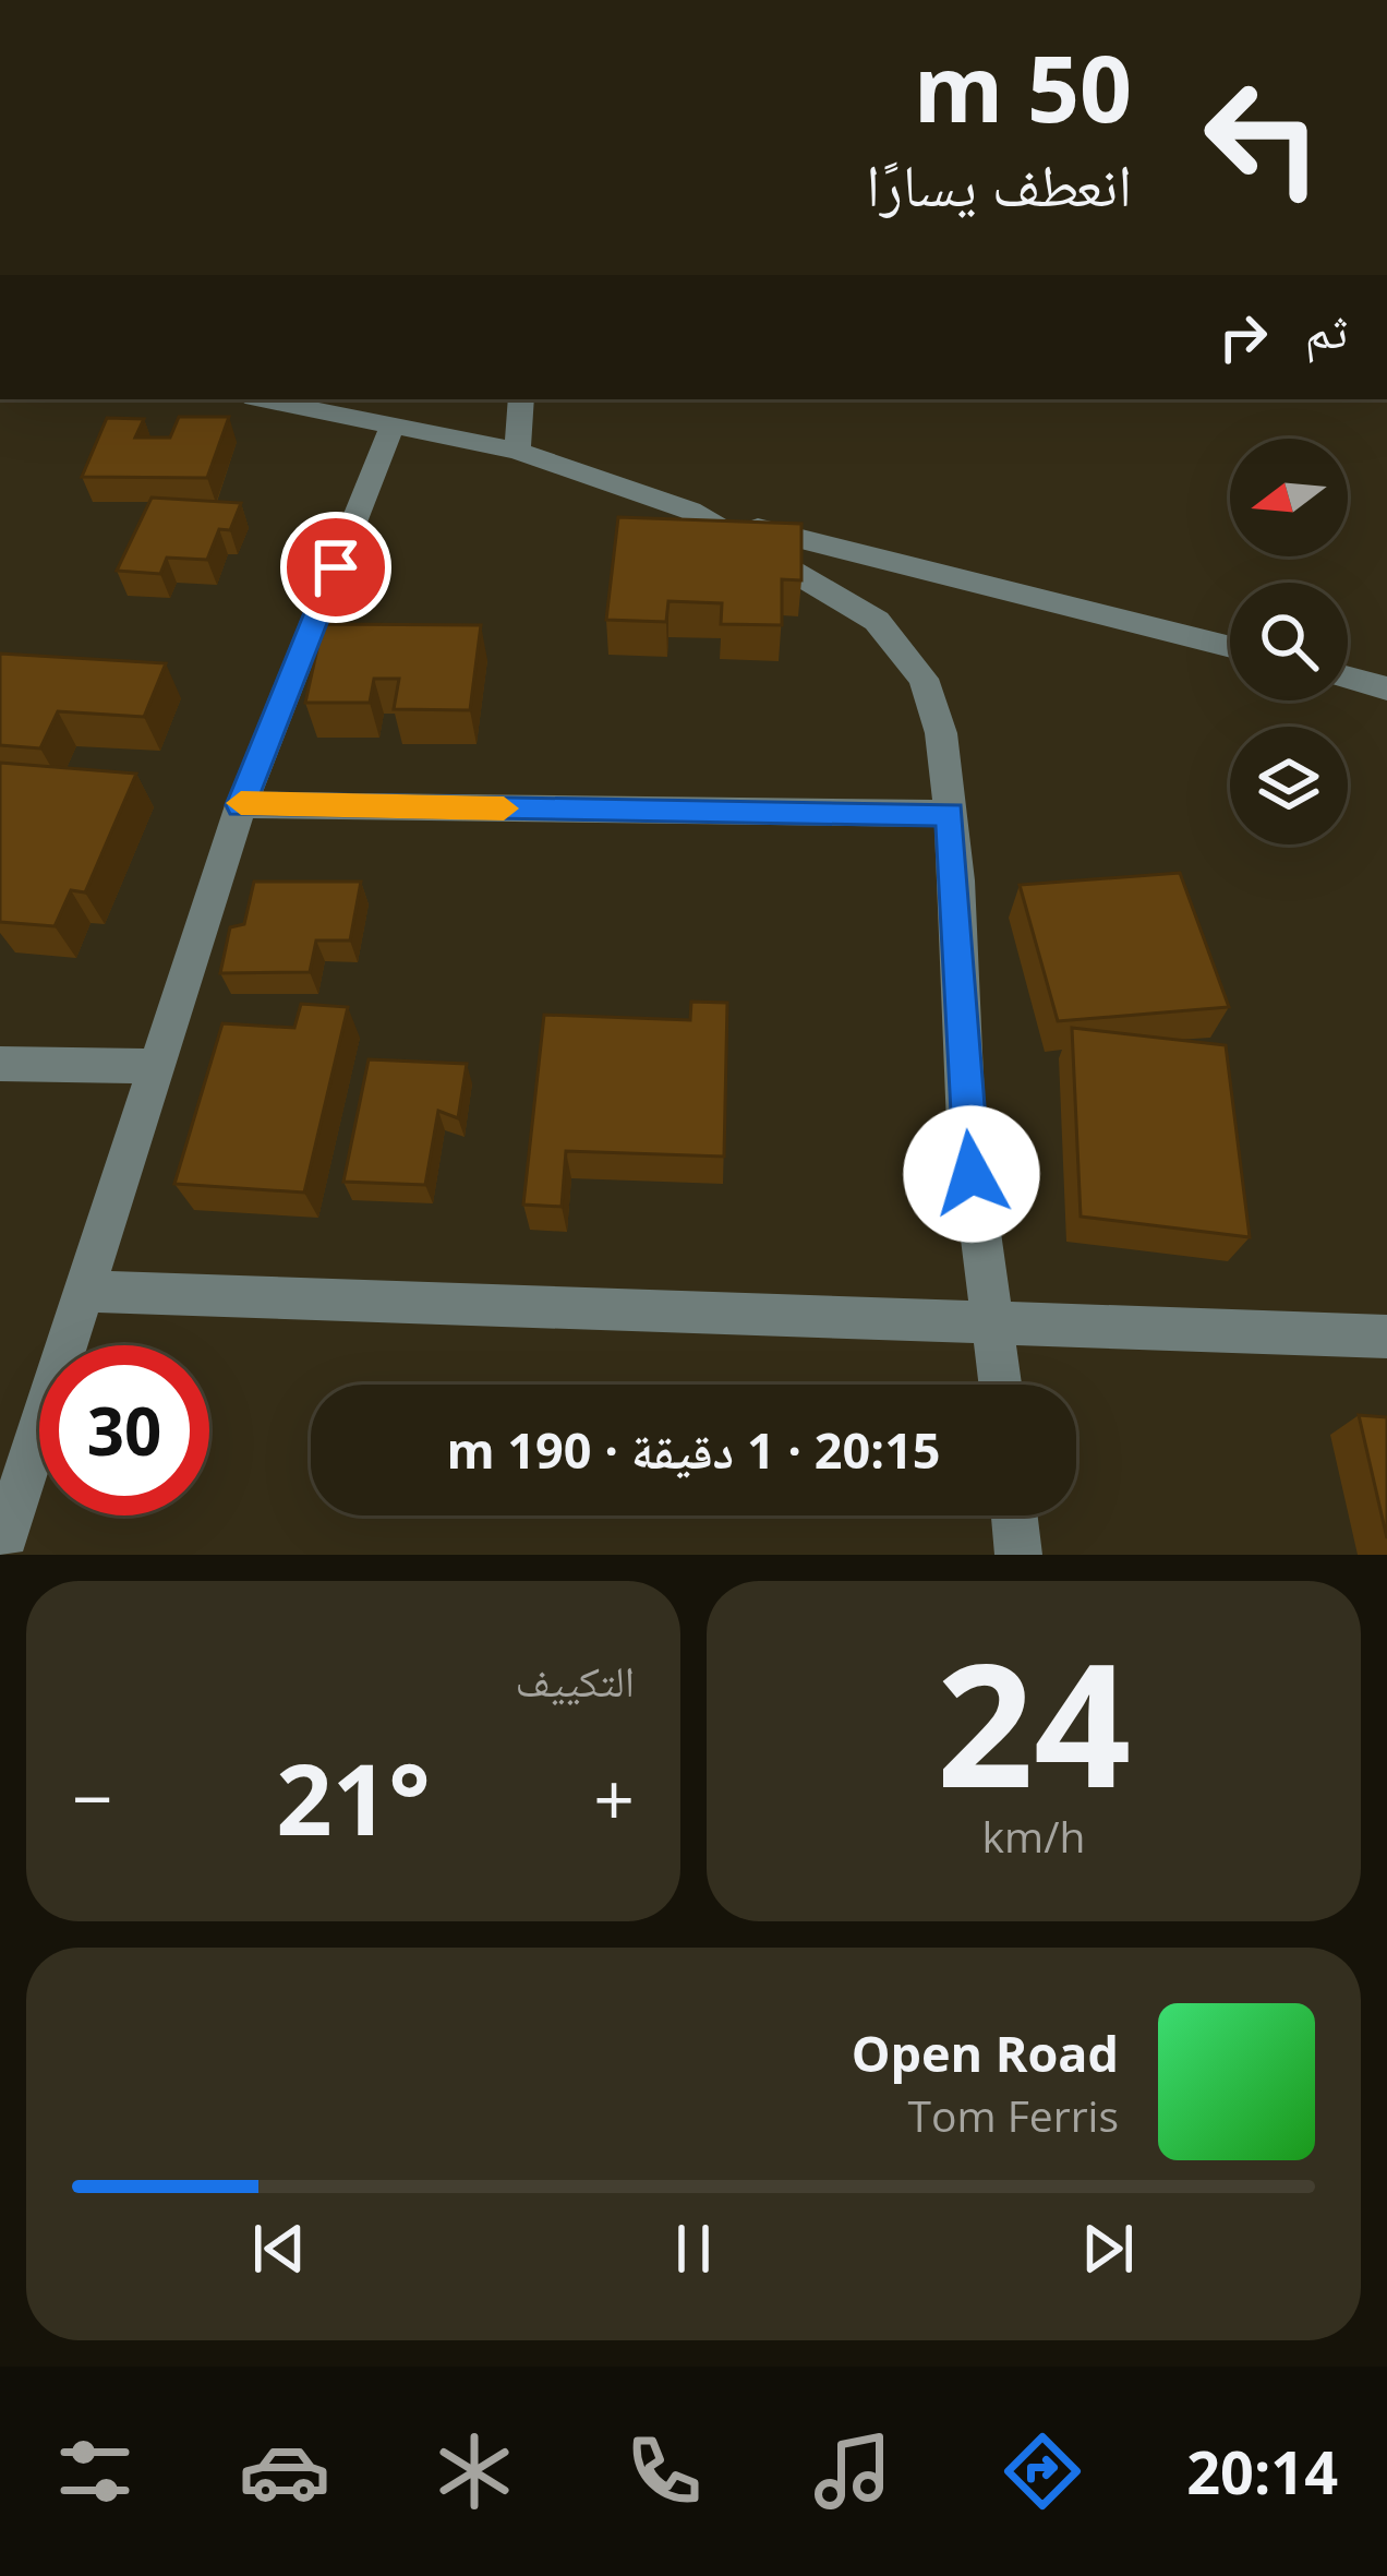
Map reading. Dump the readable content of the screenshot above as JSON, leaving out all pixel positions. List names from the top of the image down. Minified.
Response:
{"north":"left","page":{"turn":["50 m","انعطف يسارًا"],"then":"ثم","limit":"30","trip":"20:15 · 1 دقيقة · 190 m","tile":[["24","km/h"],"التكييف"],"heat":["−","21°","+"],"song":["Open Road","Tom Ferris"],"tabs":"20:14"}}
